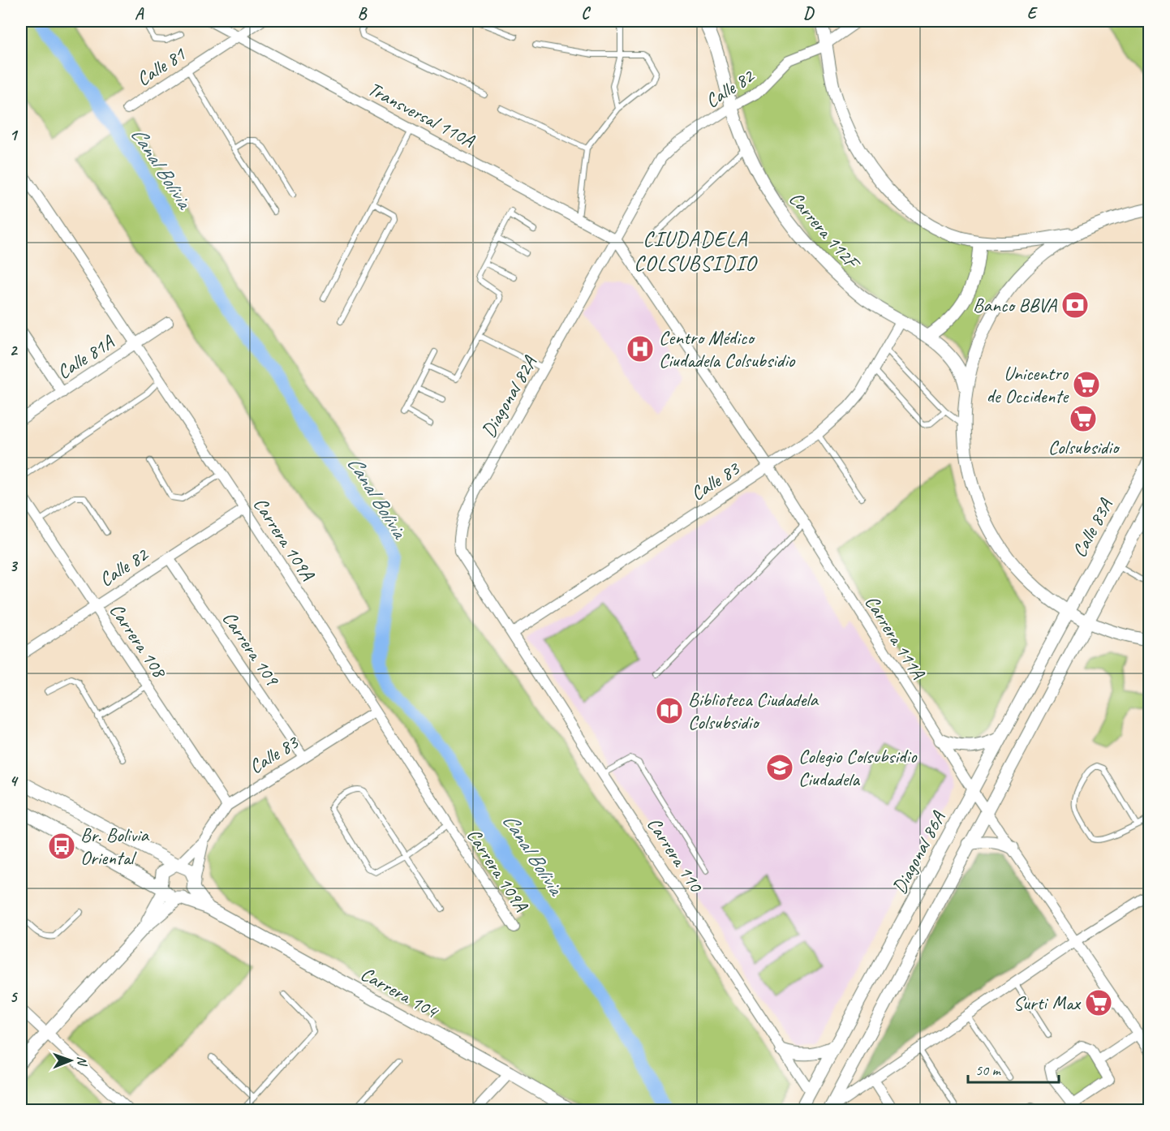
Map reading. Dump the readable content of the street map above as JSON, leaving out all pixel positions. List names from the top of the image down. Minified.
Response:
{"streets":{"street":["Calle 81","Calle 82","Transversal 110A","Carrera 112F","Calle 81A","Diagonal 82A","Calle 83","Calle 83A","Carrera 109A","Carrera 111A","Carrera 108","Carrera 109","Diagonal 86A","Carrera 110","Carrera 104"]},"crossings":[["Calle 81","Transversal 110A"],["Calle 82","Carrera 112F"],["Calle 82","Diagonal 82A"],["Calle 82","Carrera 109A"],["Calle 82","Carrera 108"],["Calle 82","Carrera 109"],["Transversal 110A","Diagonal 82A"],["Transversal 110A","Carrera 111A"],["Carrera 112F","Calle 83"],["Calle 81A","Carrera 109A"],["Diagonal 82A","Calle 83"],["Diagonal 82A","Carrera 111A"],["Diagonal 82A","Carrera 110"],["Calle 83","Carrera 109A"],["Calle 83","Carrera 111A"],["Calle 83","Carrera 108"],["Calle 83","Carrera 109"],["Calle 83","Carrera 110"],["Calle 83","Carrera 104"],["Calle 83A","Diagonal 86A"],["Carrera 111A","Diagonal 86A"],["Diagonal 86A","Carrera 110"]],"districts":["CIUDADELA COLSUBSIDIO"],"water":["Canal Bolivia"],"places":{"bank":["Banco BBVA"],"hospital":["Centro Médico Ciudadela Colsubsidio"],"supermarket":["Unicentro de Occidente","Colsubsidio","Surti Max"],"library":["Biblioteca Ciudadela Colsubsidio"],"school or university":["Colegio Colsubsidio Ciudadela"],"bus stop":["Br. Bolivia Oriental"]},"scale_bar":"50 m","north":"right","grid":{"columns":["A","B","C","D","E"],"rows":["1","2","3","4","5"]}}
